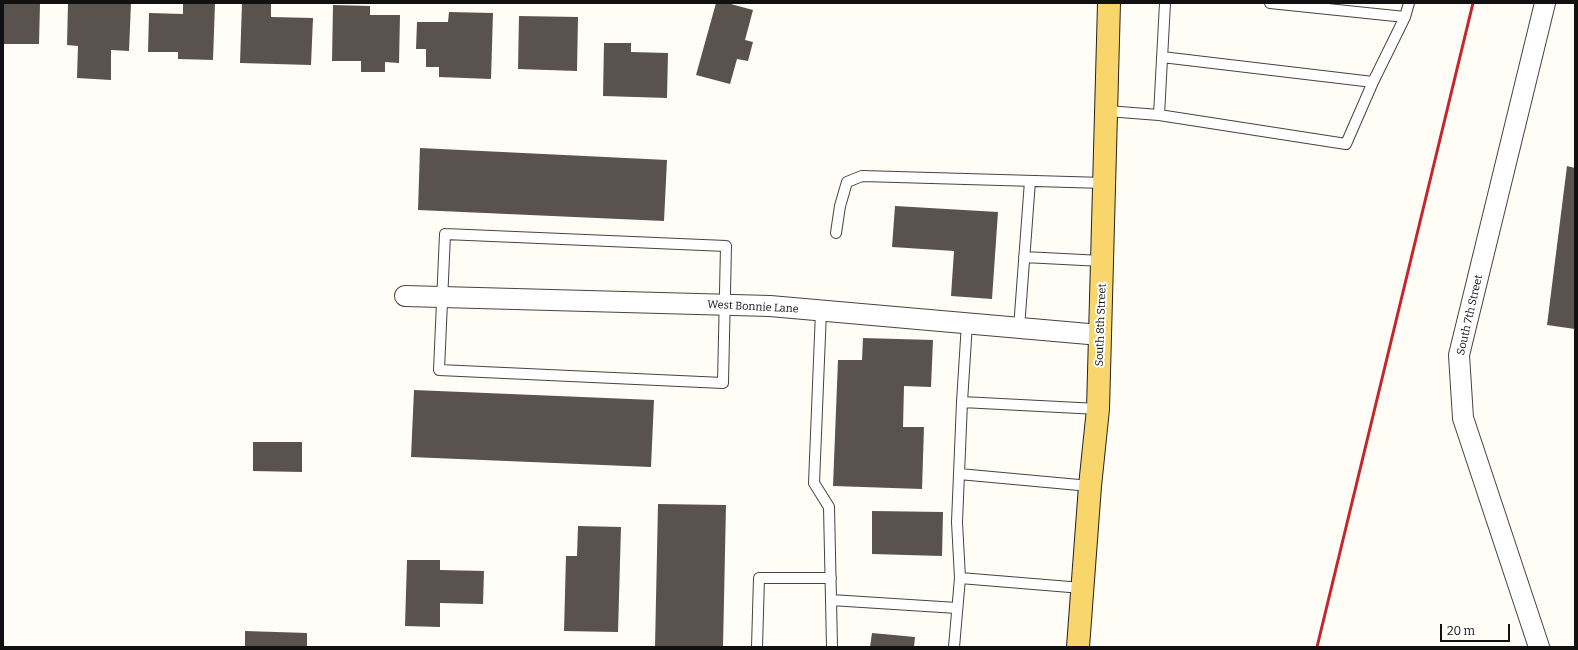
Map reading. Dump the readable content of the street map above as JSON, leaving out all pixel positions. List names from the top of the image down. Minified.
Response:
{"streets":{"main road":["South 8th Street"],"street":["West Bonnie Lane","South 7th Street"]},"crossings":[["West Bonnie Lane","South 8th Street"]],"scale_bar":"20 m"}
